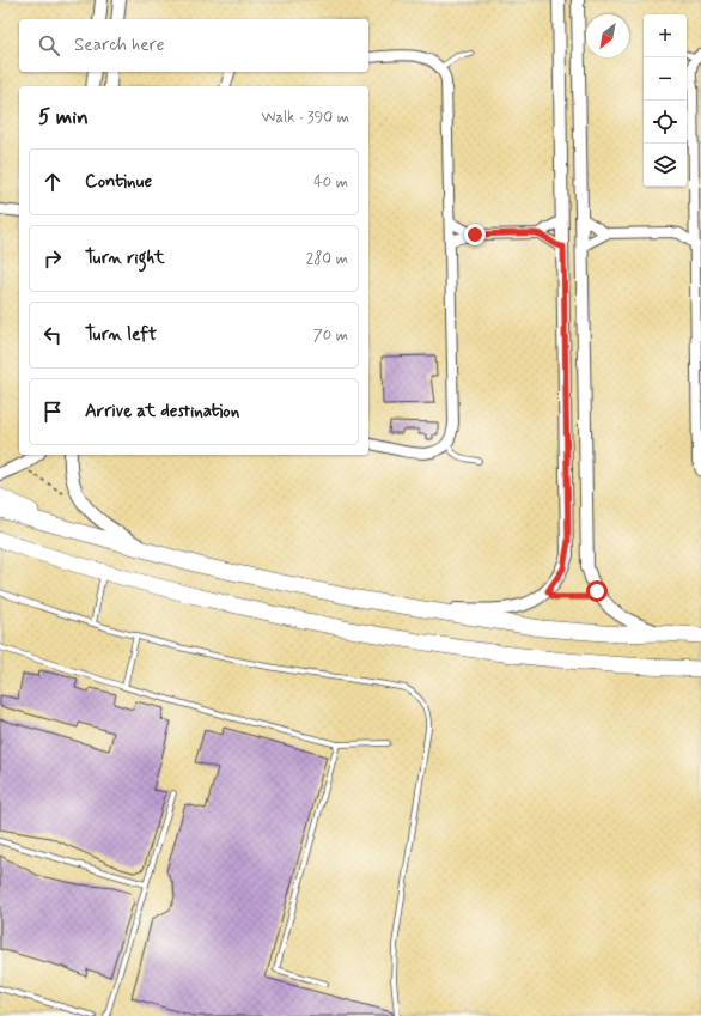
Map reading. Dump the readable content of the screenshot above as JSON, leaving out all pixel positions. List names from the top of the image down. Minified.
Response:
{"north":"bottom left","page":{"map_buttons":["+","−"],"search":"Search here","heading":["5 min","Walk · 390 m"],"list":[["Continue","40 m"],["Turn right","280 m"],["Turn left","70 m"],"Arrive at destination"]}}
